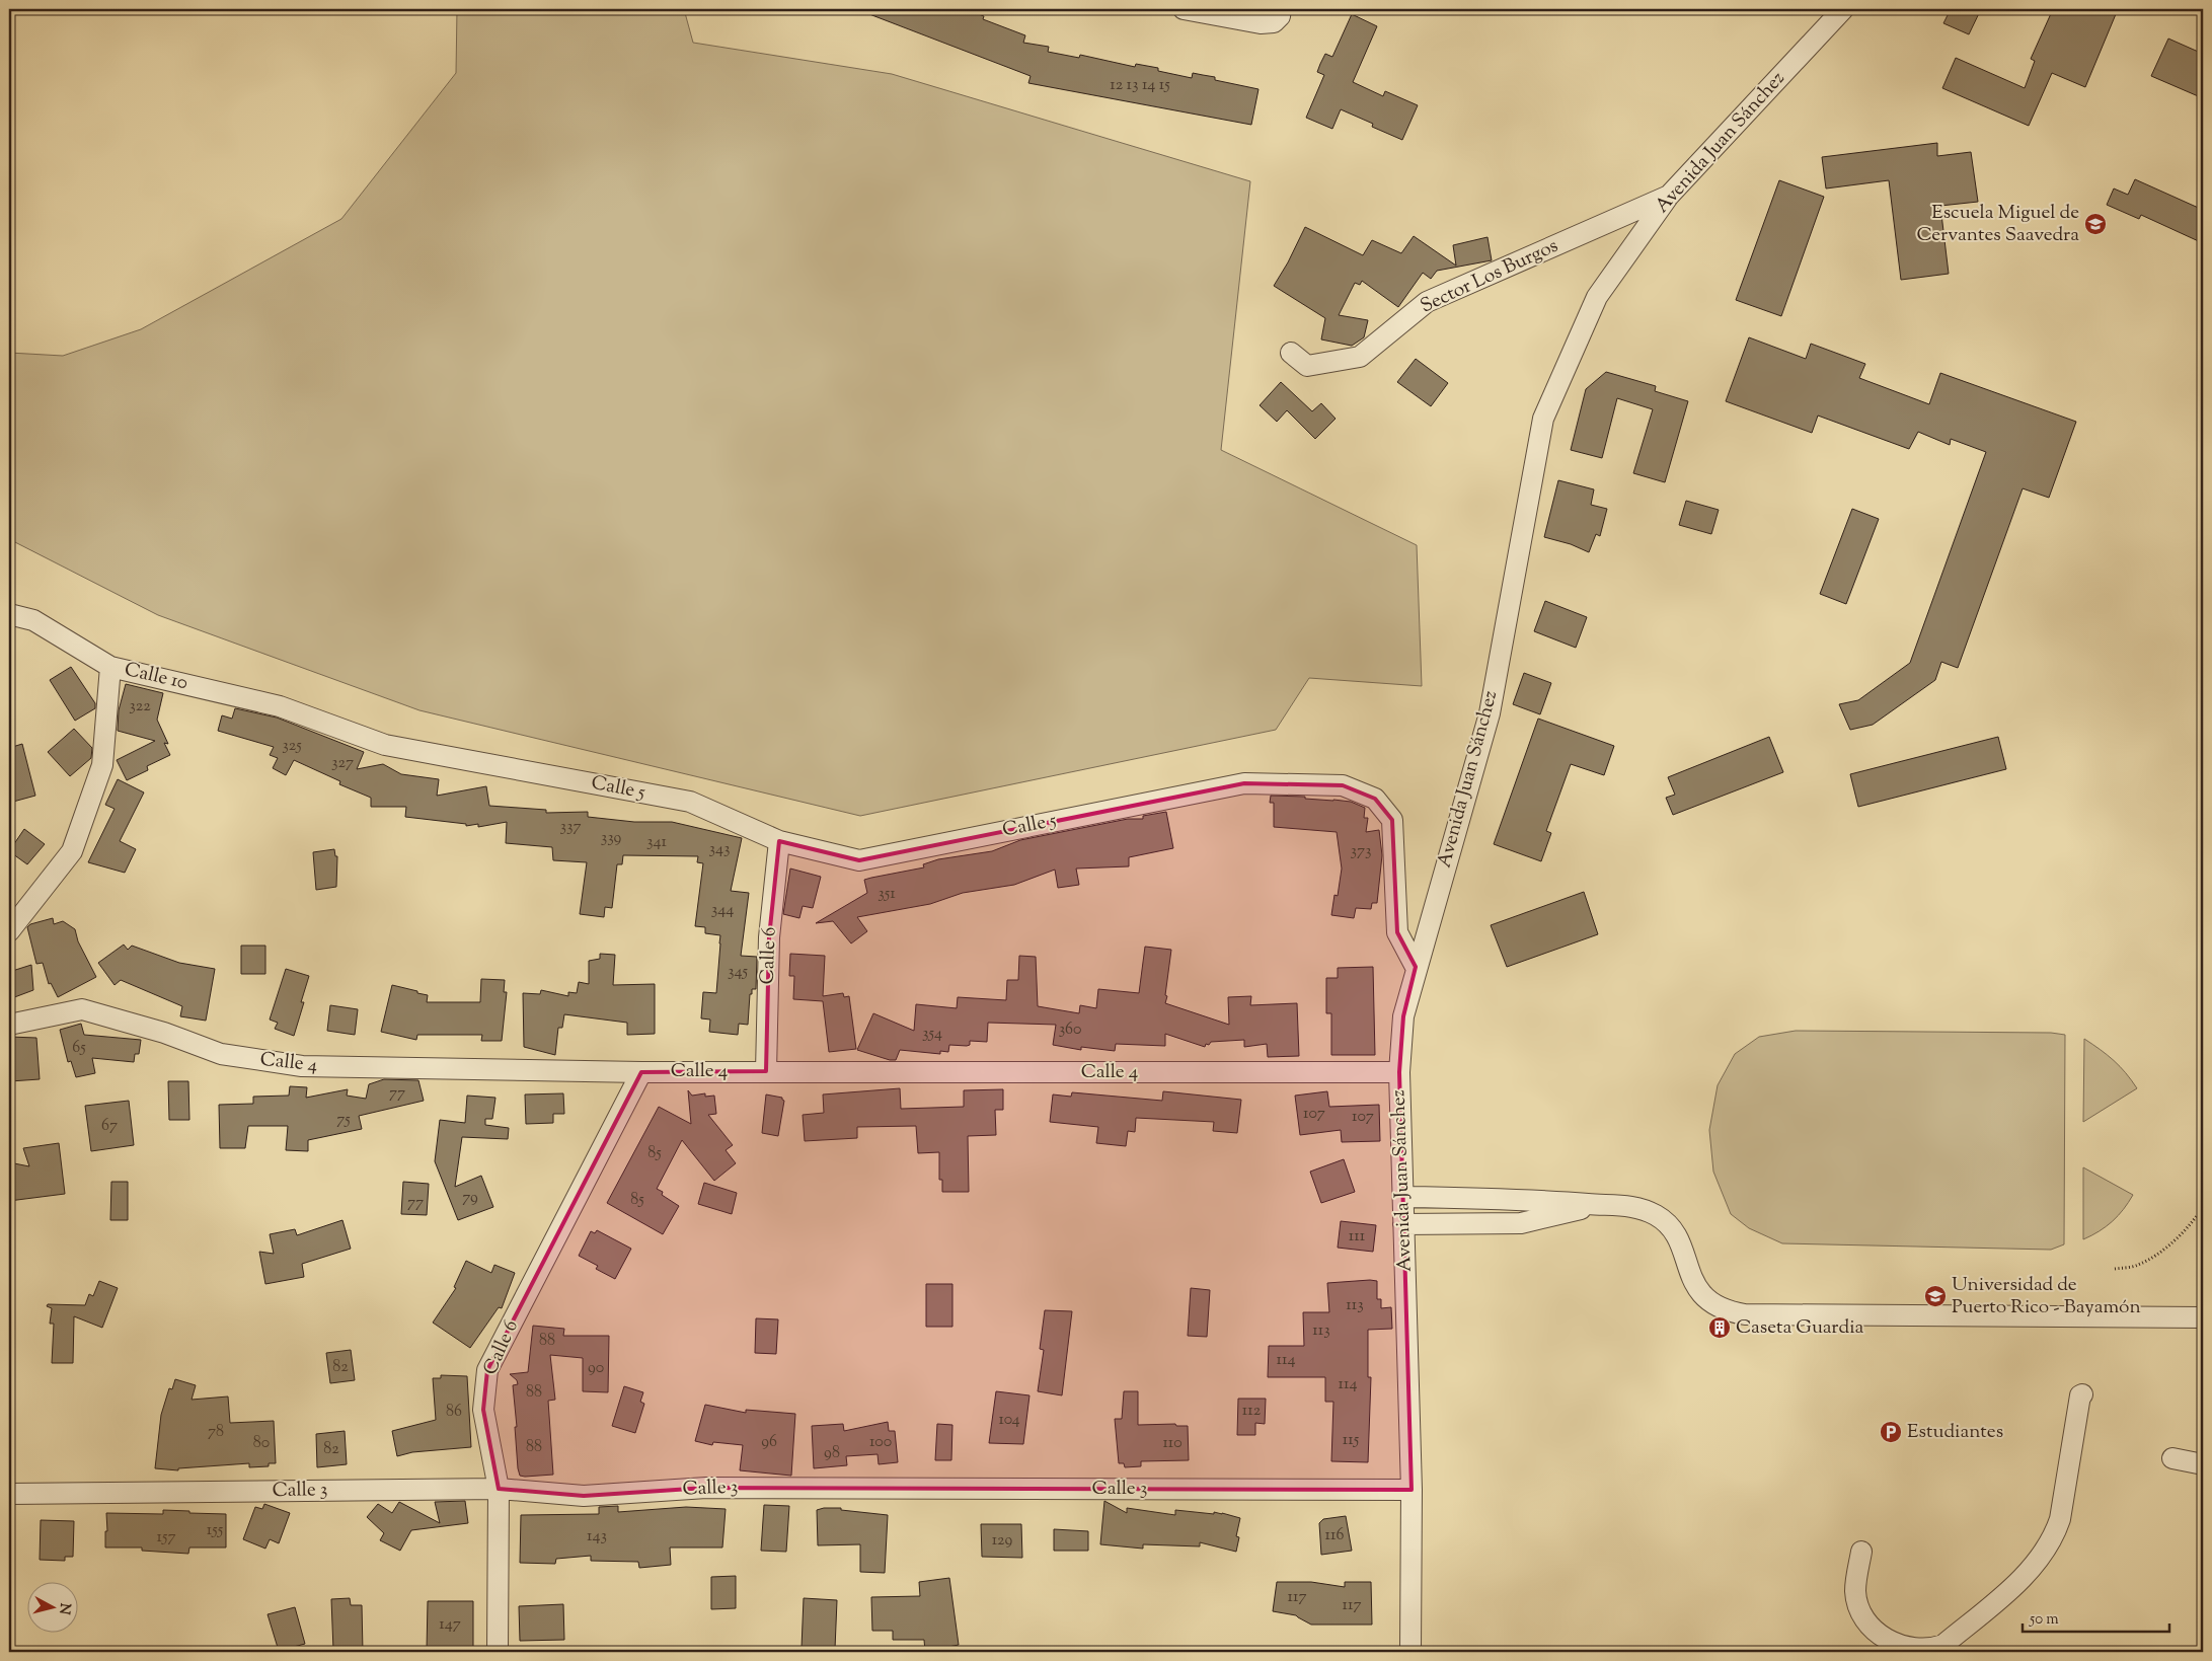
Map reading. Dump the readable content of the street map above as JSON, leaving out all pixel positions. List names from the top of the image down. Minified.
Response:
{"streets":{"street":["Avenida Juan Sánchez","Sector Los Burgos","Calle 10","Calle 5","Calle 6","Calle 4","Calle 3"]},"crossings":[["Avenida Juan Sánchez","Sector Los Burgos"],["Avenida Juan Sánchez","Calle 5"],["Avenida Juan Sánchez","Calle 4"],["Avenida Juan Sánchez","Calle 3"],["Calle 10","Calle 5"],["Calle 5","Calle 6"],["Calle 6","Calle 4"],["Calle 6","Calle 3"]],"places":{"school or university":["Escuela Miguel de Cervantes Saavedra","Universidad de Puerto Rico - Bayamón"],"building":["Caseta Guardia"],"parking":["Estudiantes"]},"house_numbers":["12 13 14 15","322","325","327","337","339","341","343","373","351","344","345","360","354","65","77","107","107","75","67","85","79","85","77","111","113","113","88","114","82","90","114","88","112","86","104","78","115","96","100","80","110","88","82","98","155","116","143","157","129","117","117","147"],"scale_bar":"50 m","north":"right"}
